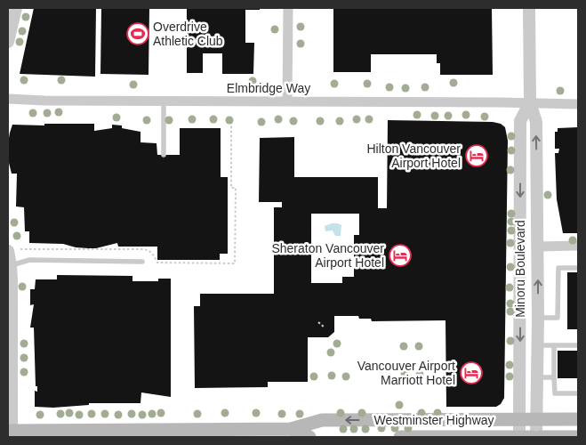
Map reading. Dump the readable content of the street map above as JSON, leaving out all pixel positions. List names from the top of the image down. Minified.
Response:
{"streets":{"main road":["Westminster Highway"],"street":["Elmbridge Way","Minoru Boulevard"]},"crossings":[["Elmbridge Way","Minoru Boulevard"],["Minoru Boulevard","Westminster Highway"]],"places":{"sports":["Overdrive Athletic Club"],"hotel":["Hilton Vancouver Airport Hotel","Sheraton Vancouver Airport Hotel","Vancouver Airport Marriott Hotel"]}}
